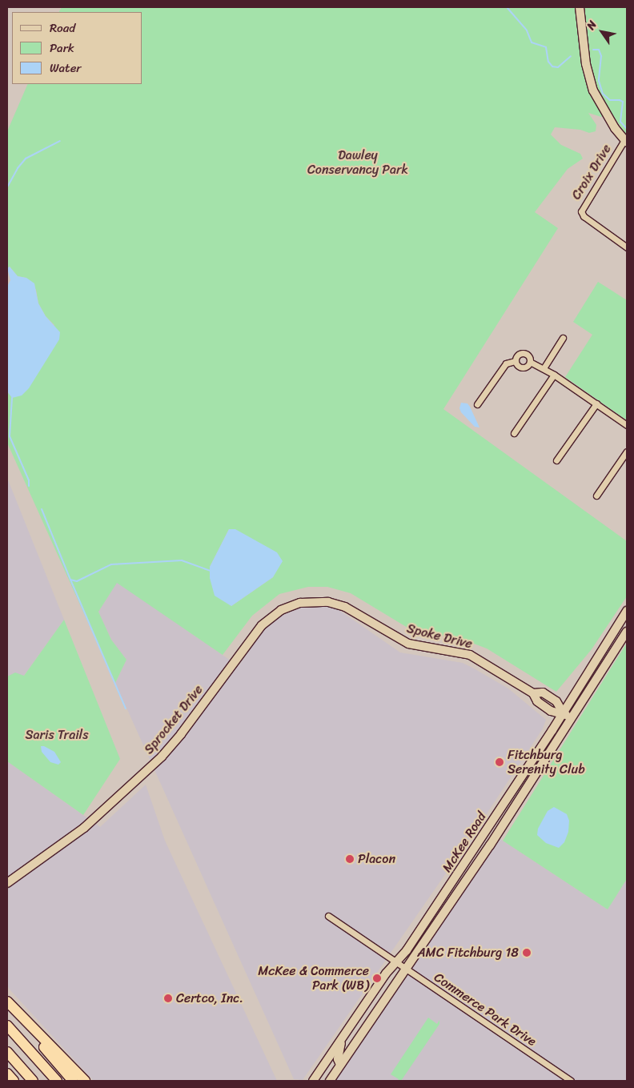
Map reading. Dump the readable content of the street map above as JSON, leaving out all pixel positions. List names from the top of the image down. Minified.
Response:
{"streets":{"main road":["Spoke Drive","Sprocket Drive","McKee Road"],"street":["Croix Drive","Commerce Park Drive"]},"crossings":[["Spoke Drive","Sprocket Drive"],["Spoke Drive","McKee Road"],["McKee Road","Commerce Park Drive"]],"parks":["Dawley Conservancy Park","Saris Trails"],"places":["Fitchburg Serenity Club","Placon","AMC Fitchburg 18","McKee & Commerce Park (WB)","Certco, Inc."],"legend":["Road","Park","Water"],"north":"top left"}
